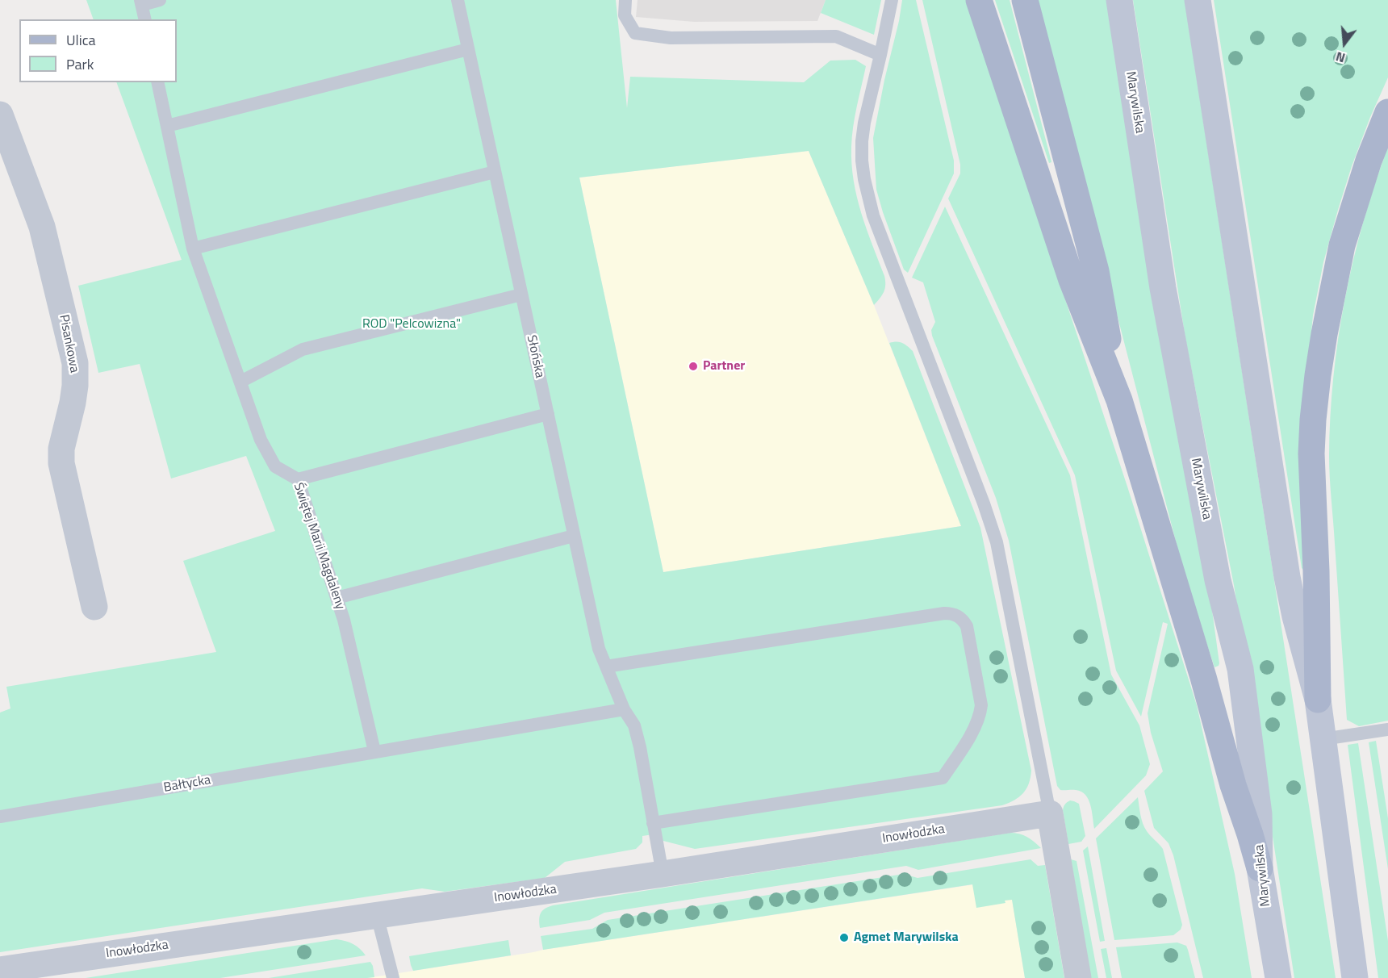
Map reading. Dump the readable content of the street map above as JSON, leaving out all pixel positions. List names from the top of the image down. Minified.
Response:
{"streets":{"main road":["Marywilska"],"street":["Pisankowa","Inowłodzka"],"lane":["Słońska","Świętej Marii Magdaleny","Bałtycka"]},"crossings":[["Słońska","Bałtycka"],["Słońska","Inowłodzka"],["Świętej Marii Magdaleny","Bałtycka"]],"parks":["ROD \"Pelcowizna\""],"places":["Partner","Agmet Marywilska"],"legend":["Ulica","Park"],"north":"bottom"}
